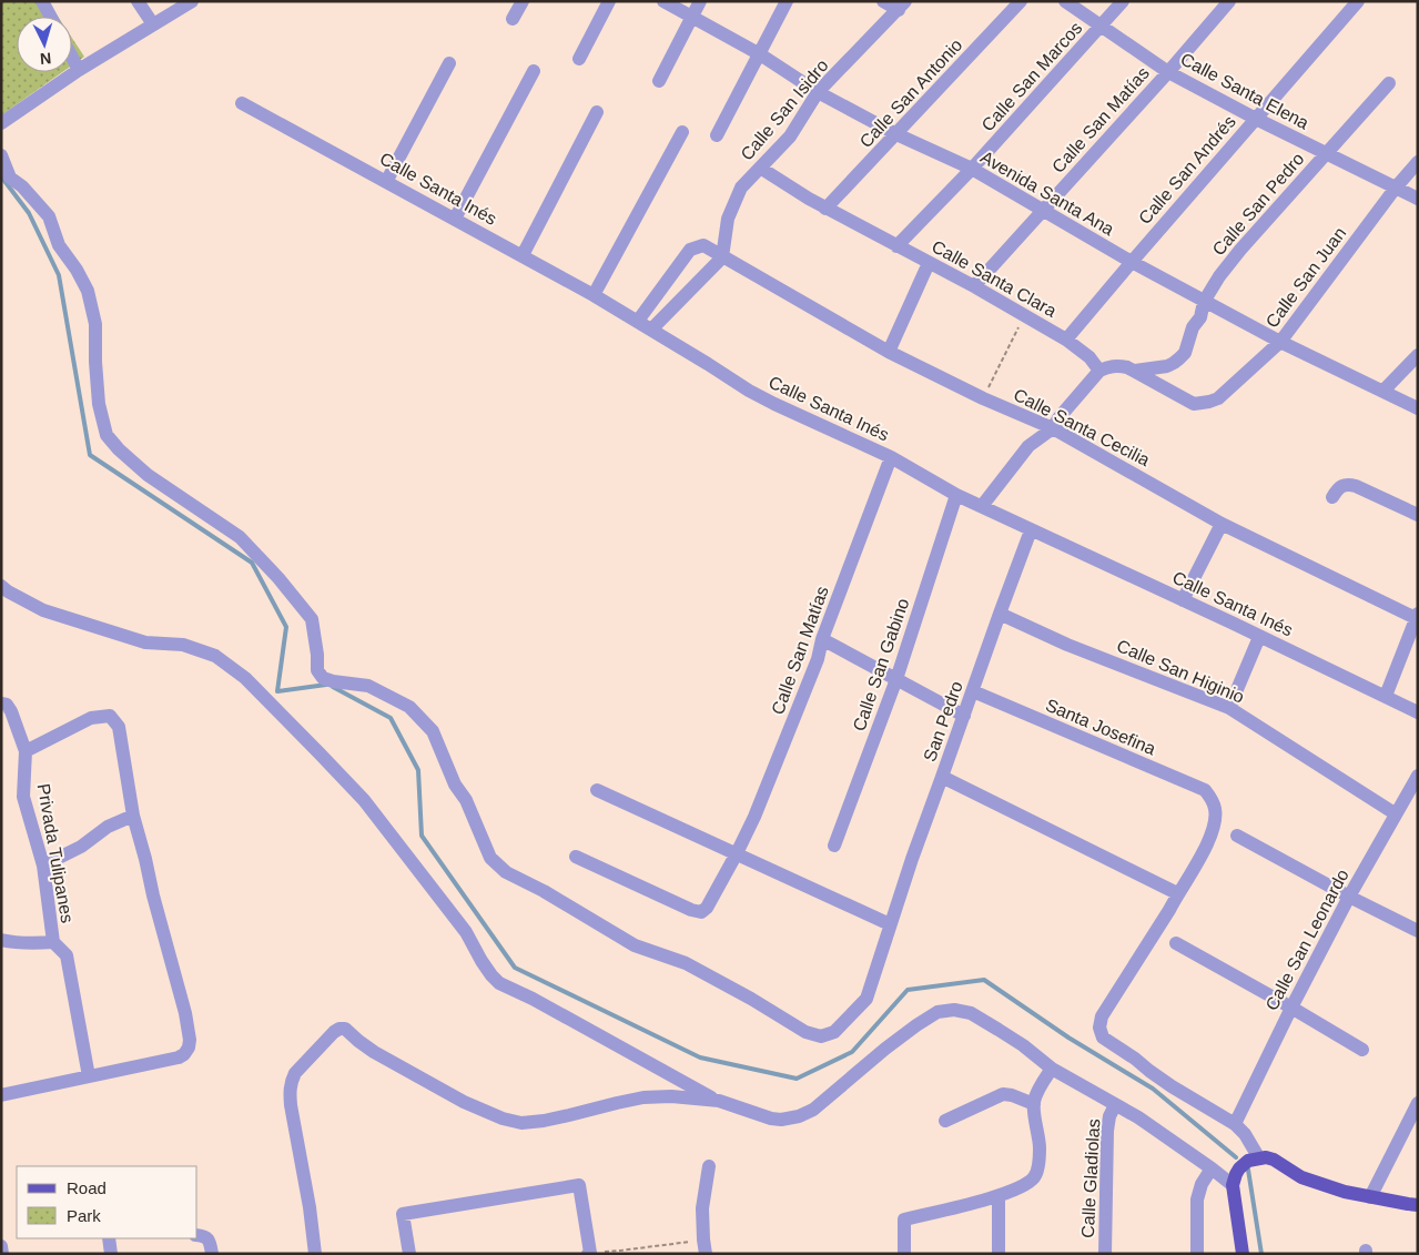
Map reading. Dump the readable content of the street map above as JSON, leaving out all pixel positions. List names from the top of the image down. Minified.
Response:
{"streets":{"street":["Calle San Marcos","Calle Santa Elena","Calle San Antonio","Calle San Isidro","Calle San Matías","Calle San Andrés","Calle Santa Inés","Avenida Santa Ana","Calle San Pedro","Calle San Juan","Calle Santa Clara","Calle Santa Cecilia","Calle San Gabino","Calle San Higinio","San Pedro","Santa Josefina","Privada Tulipanes","Calle San Leonardo","Calle Gladiolas"]},"crossings":[["Calle San Marcos","Calle Santa Elena"],["Calle San Marcos","Avenida Santa Ana"],["Calle San Marcos","Calle Santa Clara"],["Calle Santa Elena","Calle San Matías"],["Calle Santa Elena","Calle San Andrés"],["Calle Santa Elena","Calle San Pedro"],["Calle Santa Elena","Calle San Juan"],["Calle San Antonio","Avenida Santa Ana"],["Calle San Antonio","Calle Santa Clara"],["Calle San Isidro","Avenida Santa Ana"],["Calle San Isidro","Calle Santa Clara"],["Calle San Isidro","Calle Santa Cecilia"],["Calle San Matías","Calle Santa Inés"],["Calle San Matías","Avenida Santa Ana"],["Calle San Matías","Calle Santa Clara"],["Calle San Andrés","Avenida Santa Ana"],["Calle Santa Inés","Calle Santa Cecilia"],["Calle Santa Inés","Calle San Gabino"],["Calle Santa Inés","San Pedro"],["Avenida Santa Ana","Calle San Pedro"],["Avenida Santa Ana","Calle San Juan"],["Calle San Pedro","Calle San Juan"],["Calle San Higinio","San Pedro"],["Calle San Higinio","Calle San Leonardo"],["San Pedro","Santa Josefina"]],"legend":["Road","Park"],"north":"bottom"}
